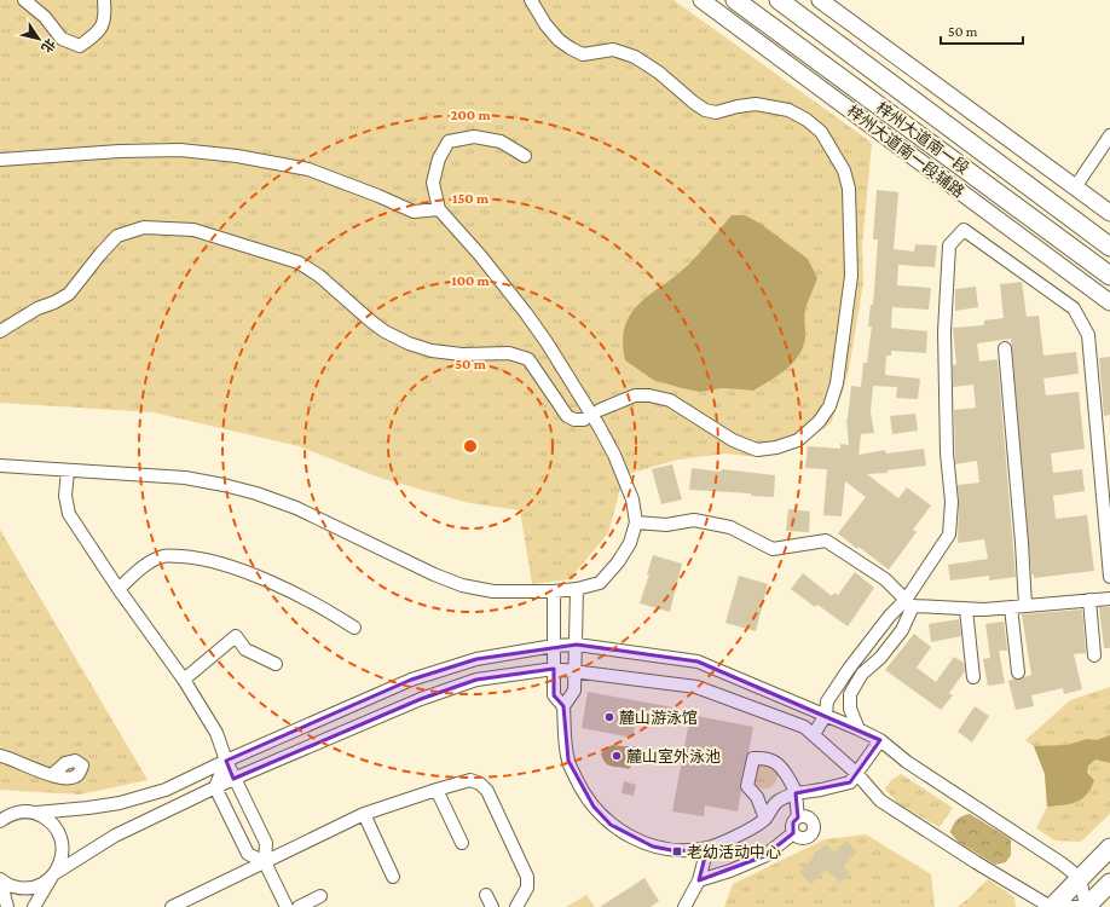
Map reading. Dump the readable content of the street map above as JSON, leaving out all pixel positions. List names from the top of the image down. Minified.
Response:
{"streets":{"highway":["梓州大道南一段"],"main road":["梓州大道南一段辅路"]},"places":{"other":["麓山游泳馆","麓山室外泳池"],"transit":["老幼活动中心"]},"scale_bar":"50 m","north":"bottom right","rings":["200 m","150 m","100 m","50 m"]}
